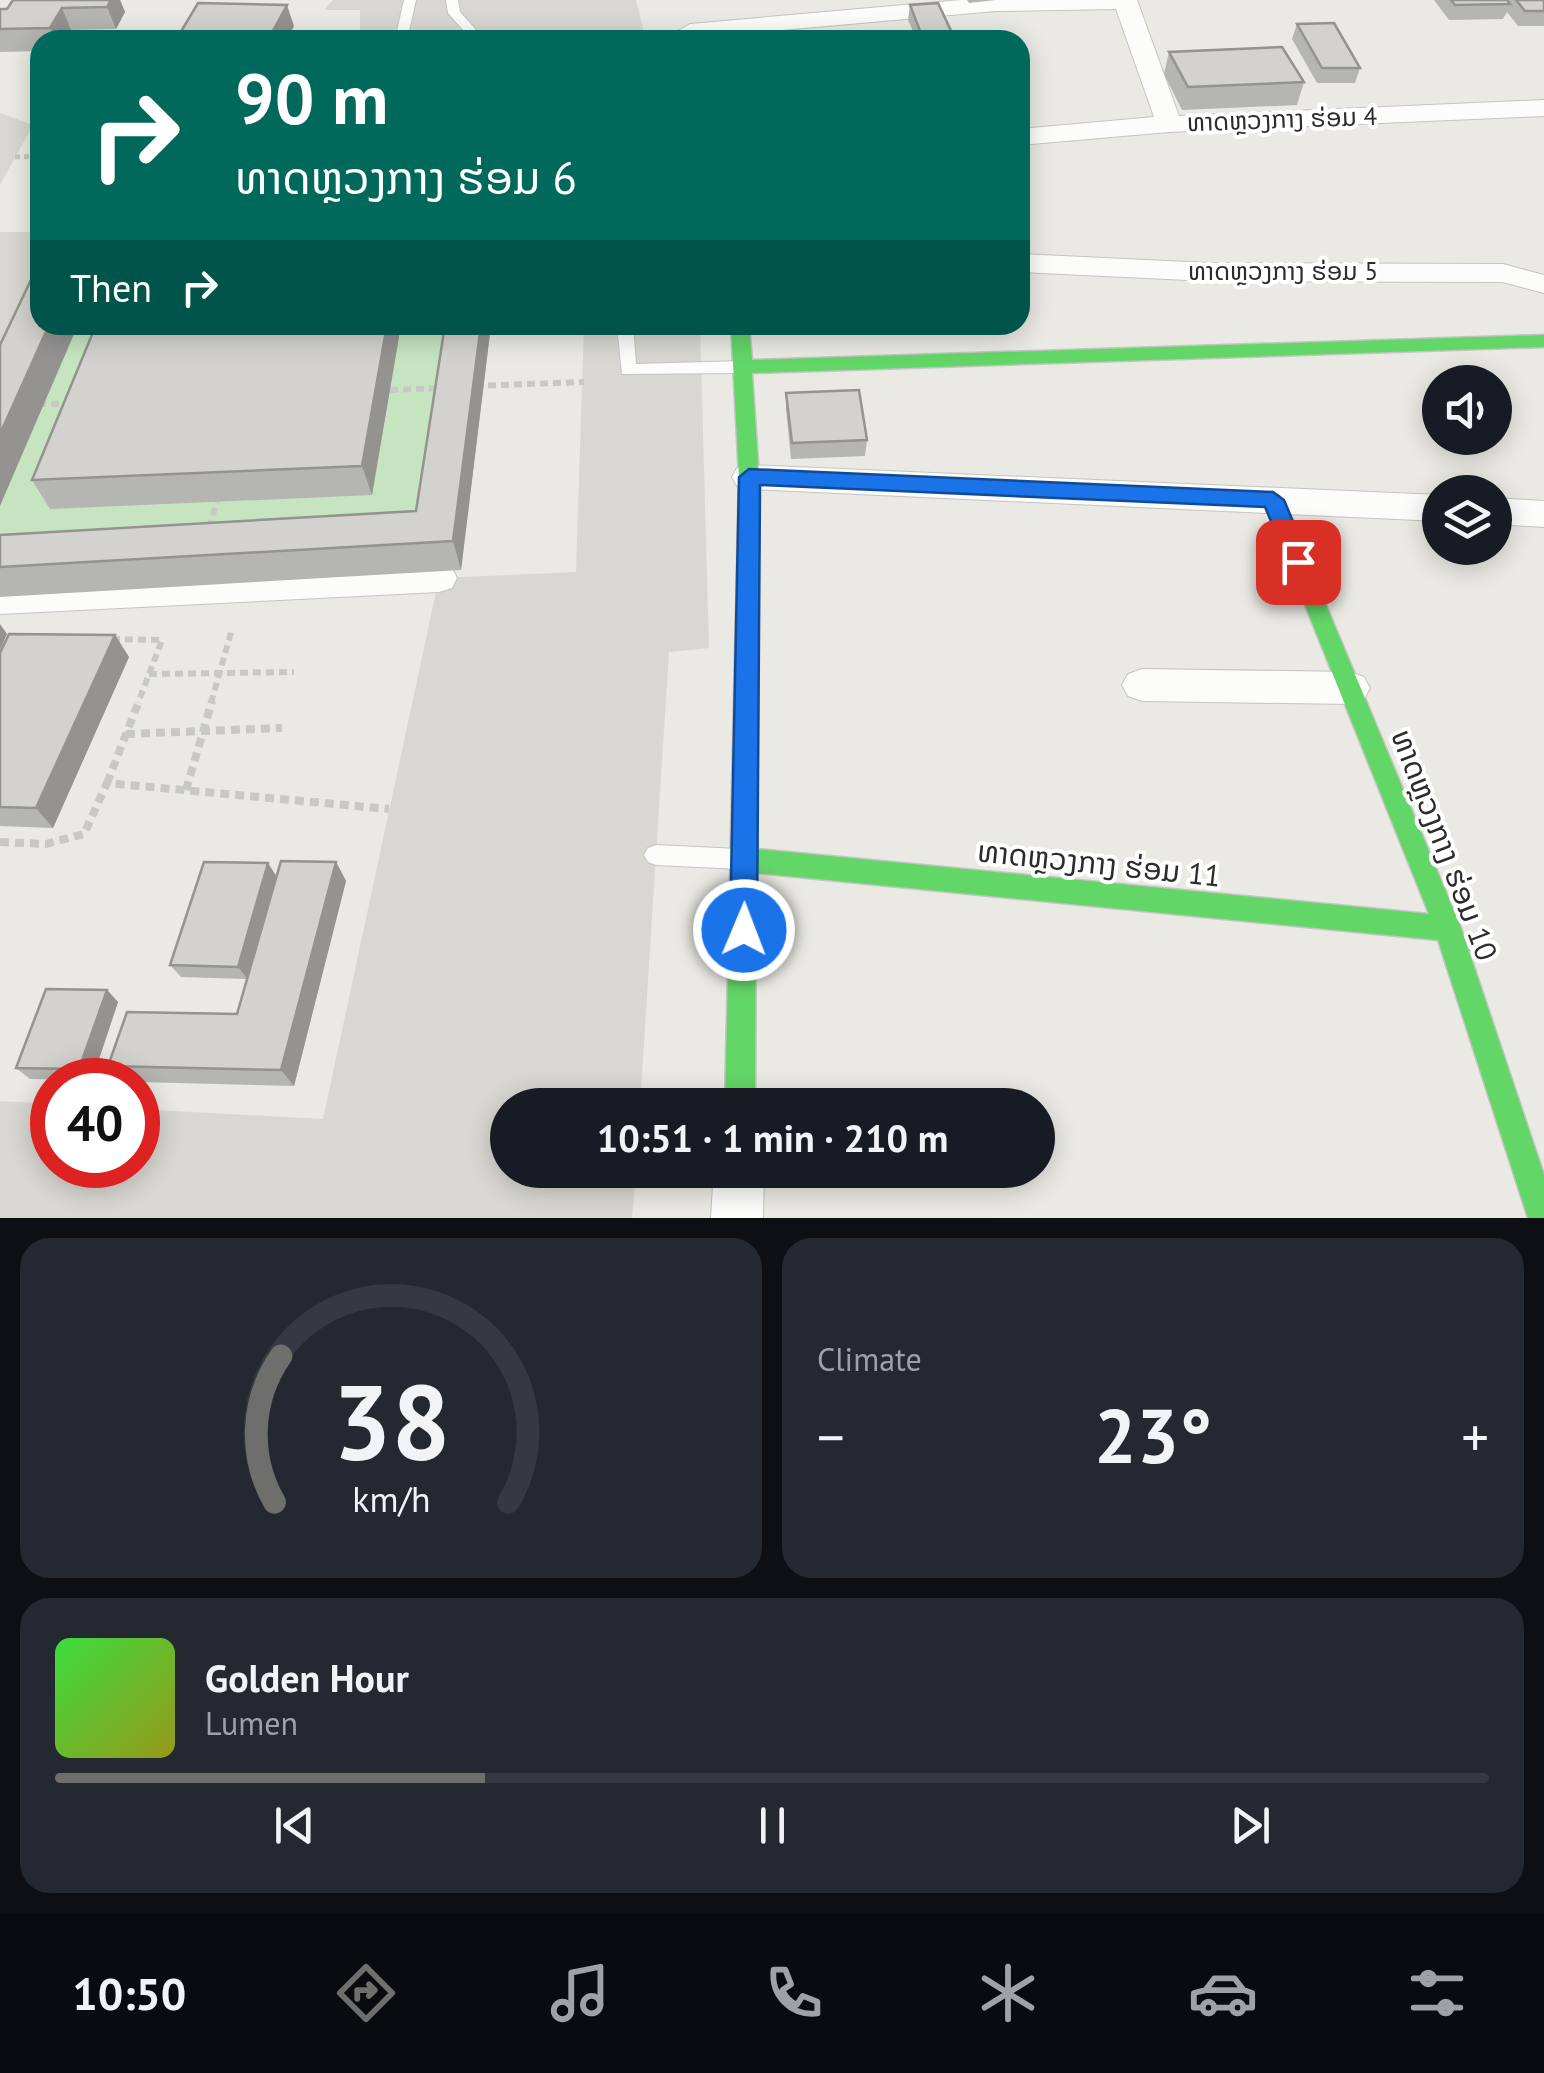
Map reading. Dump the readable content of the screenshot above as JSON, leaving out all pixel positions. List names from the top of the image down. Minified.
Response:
{"streets":{"street":["ທາດຫຼວງກາງ ຮ່ອມ 4","ທາດຫຼວງກາງ ຮ່ອມ 5","ທາດຫຼວງກາງ ຮ່ອມ 10","ທາດຫຼວງກາງ ຮ່ອມ 11"]},"crossings":[["ທາດຫຼວງກາງ ຮ່ອມ 10","ທາດຫຼວງກາງ ຮ່ອມ 11"]],"page":{"turn":["90 m","ທາດຫຼວງກາງ ຮ່ອມ 6"],"then":"Then","limit":"40","trip":"10:51 · 1 min · 210 m","tile":"Climate","heat":["−","23°","+"],"song":["Golden Hour","Lumen"],"tabs":"10:50","gauge":["38","km/h"]}}
